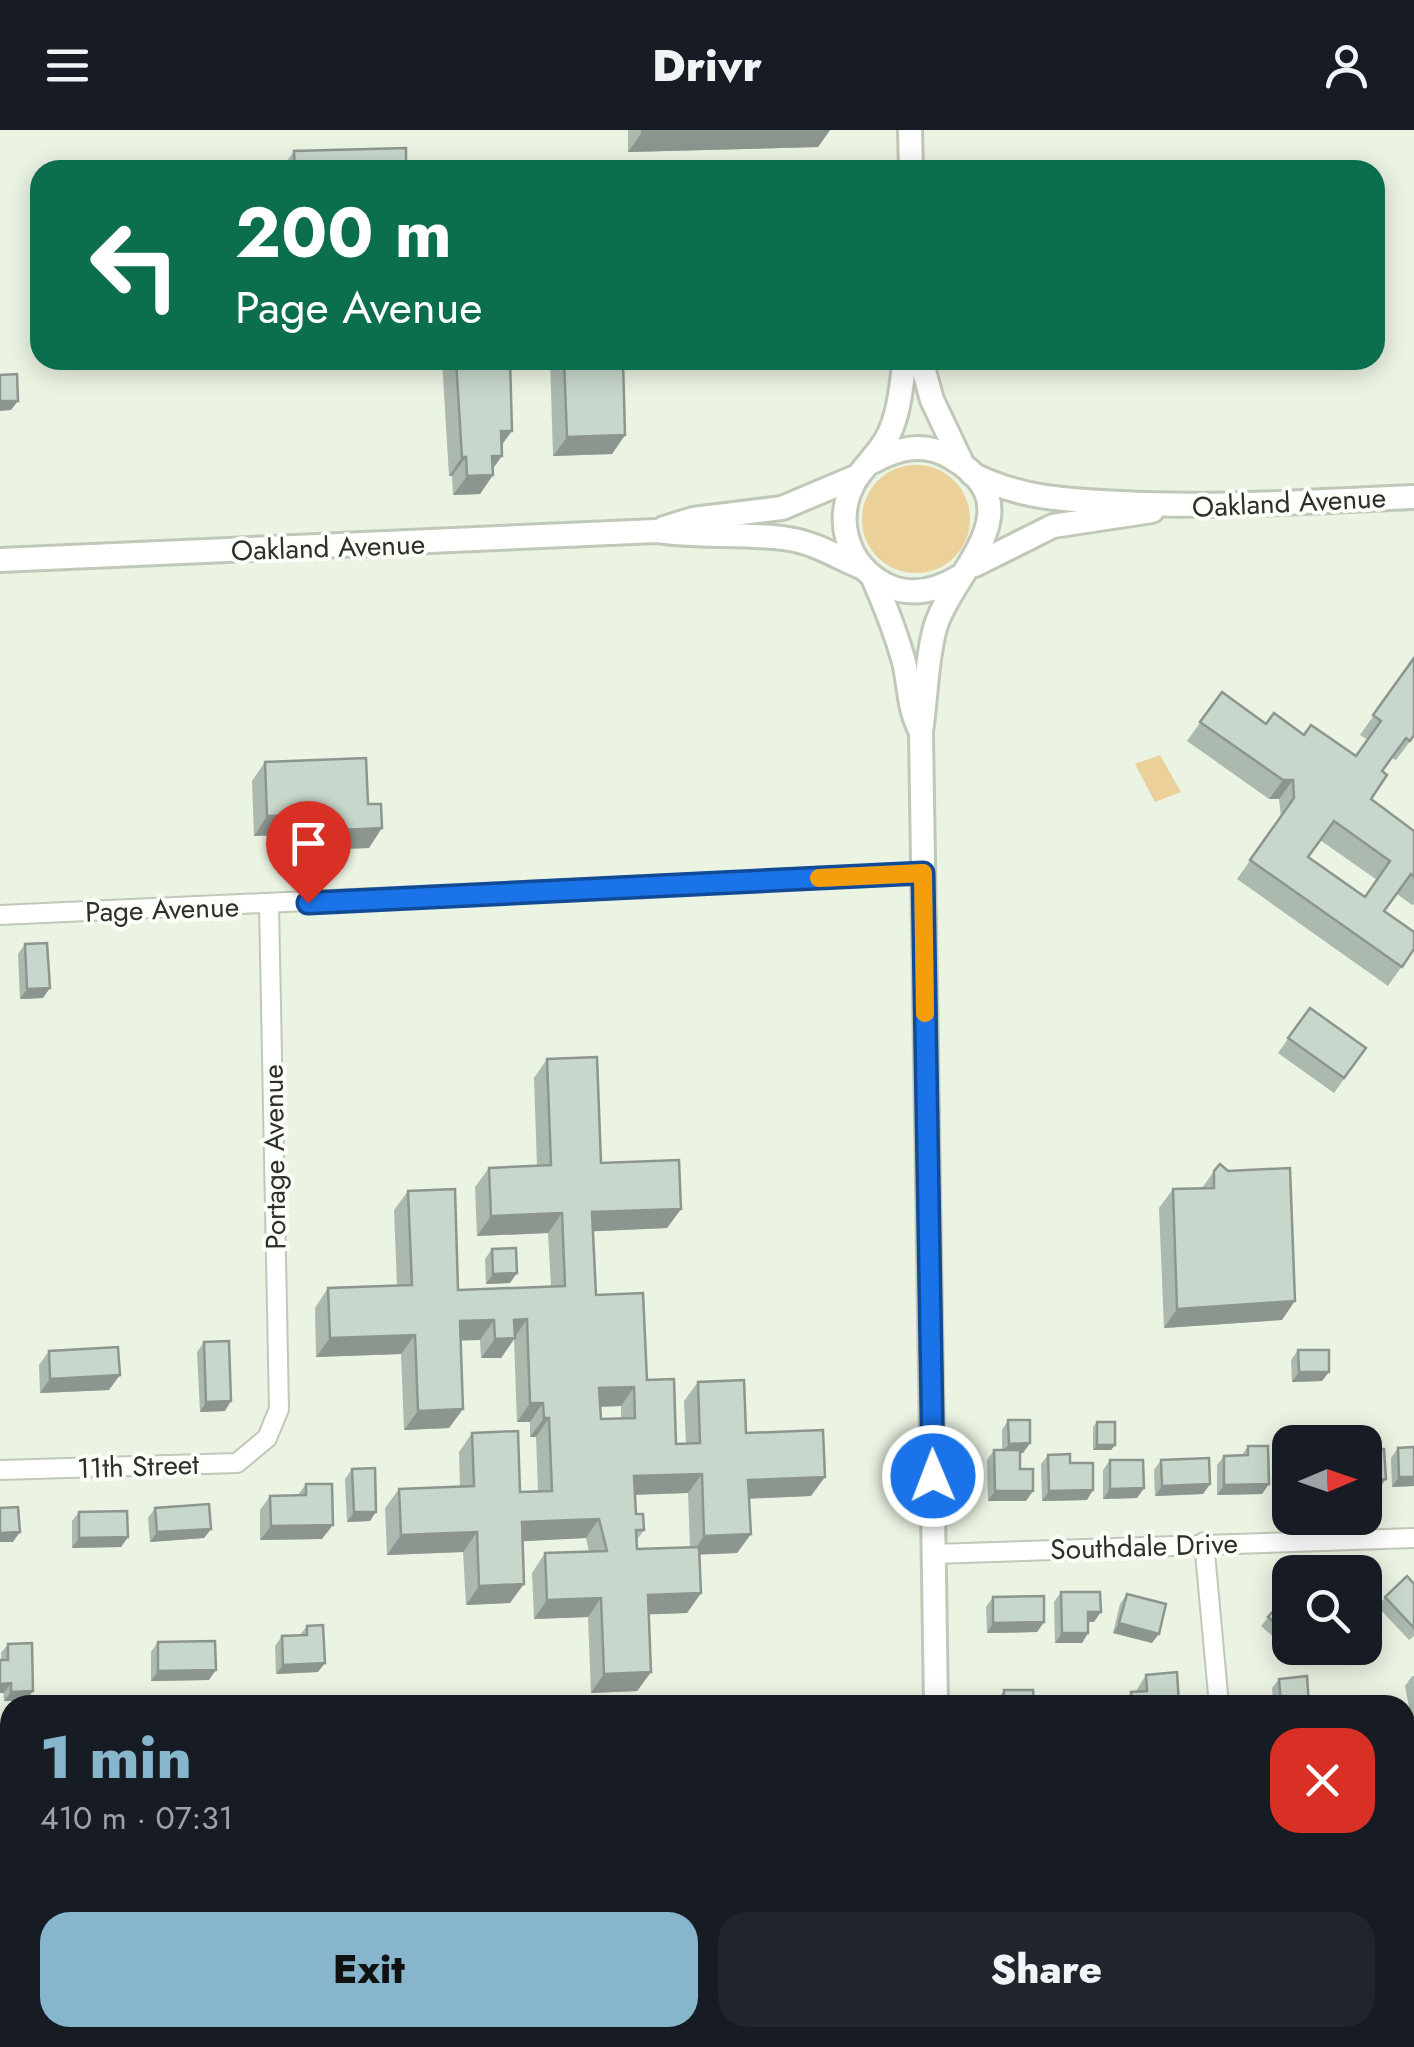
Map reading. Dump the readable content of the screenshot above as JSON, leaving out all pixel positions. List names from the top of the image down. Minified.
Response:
{"streets":{"street":["Oakland Avenue","Page Avenue","Portage Avenue","11th Street","Southdale Drive"]},"crossings":[["Page Avenue","Portage Avenue"],["Portage Avenue","11th Street"]],"north":"right","page":{"header":"Drivr","turn":["200 m","Page Avenue"],"heading":["1 min","410 m · 07:31"],"buttons":["Exit","Share"]}}
